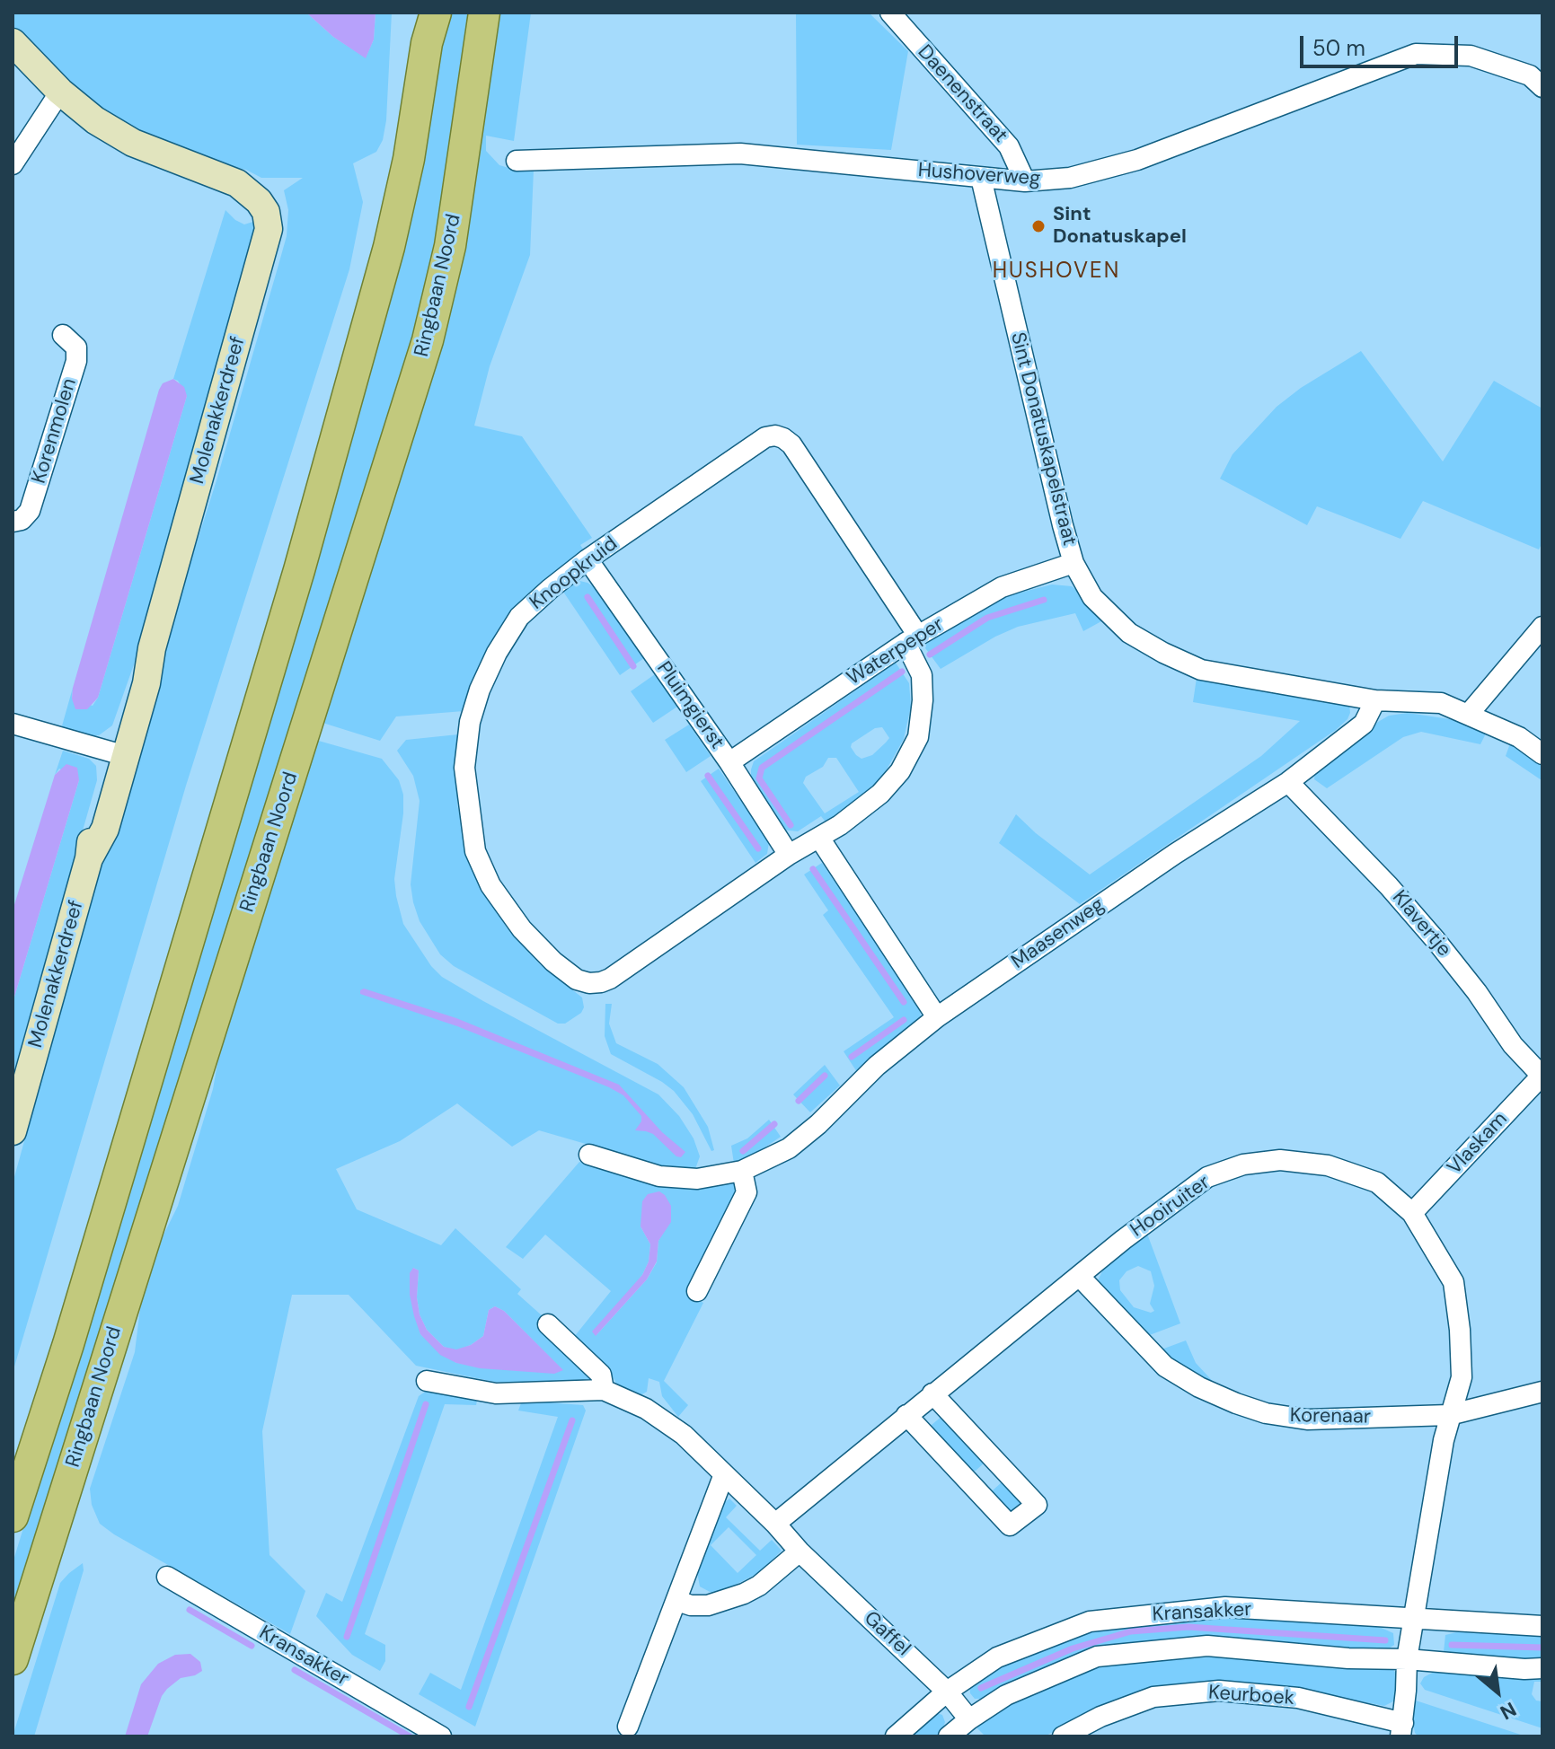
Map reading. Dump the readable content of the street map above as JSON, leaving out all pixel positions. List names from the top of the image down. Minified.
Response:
{"streets":{"main road":["Ringbaan Noord"],"street":["Daenenstraat","Hushoverweg","Molenakkerdreef","Korenmolen","Sint Donatuskapelstraat","Knoopkruid","Waterpeper","Pluimgierst","Klavertje","Maasenweg","Vlaskam","Hooiruiter","Korenaar","Kransakker","Gaffel","Keurboek"]},"crossings":[["Daenenstraat","Hushoverweg"],["Hushoverweg","Sint Donatuskapelstraat"],["Sint Donatuskapelstraat","Waterpeper"],["Sint Donatuskapelstraat","Maasenweg"],["Knoopkruid","Waterpeper"],["Knoopkruid","Pluimgierst"],["Waterpeper","Pluimgierst"],["Klavertje","Maasenweg"],["Klavertje","Vlaskam"],["Vlaskam","Hooiruiter"],["Hooiruiter","Korenaar"],["Hooiruiter","Kransakker"],["Hooiruiter","Gaffel"],["Hooiruiter","Keurboek"],["Kransakker","Gaffel"],["Kransakker","Keurboek"]],"districts":["HUSHOVEN"],"places":["Sint Donatuskapel"],"scale_bar":"50 m","north":"bottom right"}
